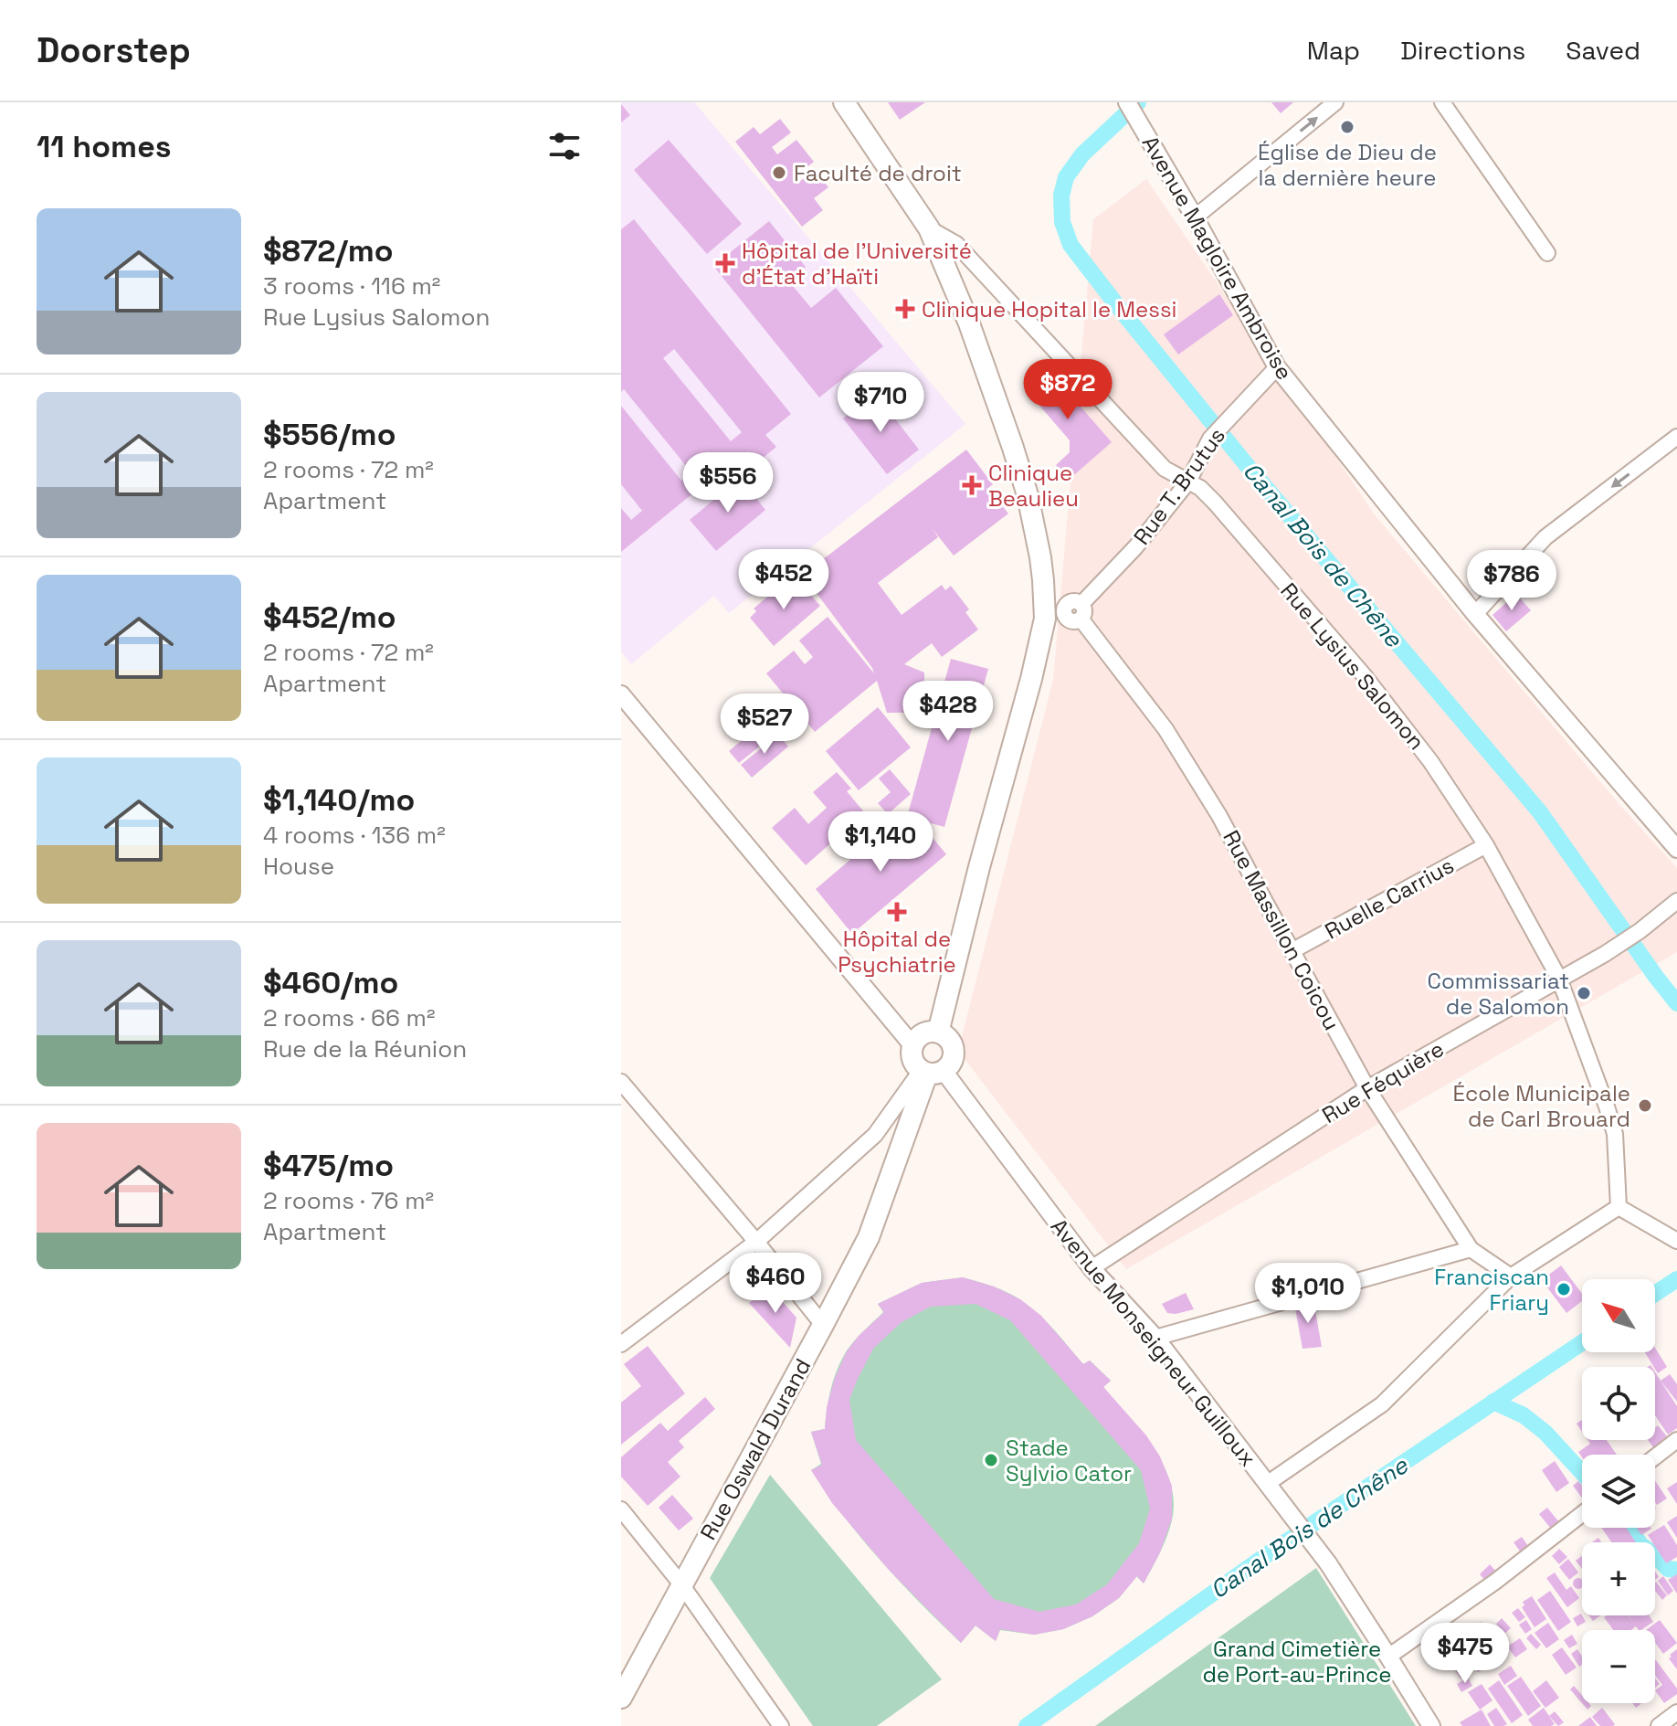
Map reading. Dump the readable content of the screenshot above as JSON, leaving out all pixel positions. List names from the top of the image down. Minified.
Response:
{"streets":{"main road":["Rue Oswald Durand"],"street":["Avenue Magloire Ambroise","Rue T. Brutus","Rue Lysius Salomon","Ruelle Carrius","Rue Massillon Coicou","Rue Féquière","Avenue Monseigneur Guilloux"]},"crossings":[["Avenue Magloire Ambroise","Rue T. Brutus"],["Rue T. Brutus","Rue Lysius Salomon"],["Rue T. Brutus","Rue Massillon Coicou"],["Rue Lysius Salomon","Ruelle Carrius"],["Rue Lysius Salomon","Rue Féquière"],["Ruelle Carrius","Rue Massillon Coicou"],["Rue Massillon Coicou","Rue Féquière"],["Rue Féquière","Avenue Monseigneur Guilloux"],["Avenue Monseigneur Guilloux","Rue Oswald Durand"]],"water":["Canal Bois de Chêne"],"parks":["Grand Cimetière de Port-au-Prince"],"places":{"other":["Église de Dieu de la dernière heure","Faculté de droit","Commissariat de Salomon","École Municipale de Carl Brouard","Franciscan Friary","Stade Sylvio Cator"],"health":["Hôpital de l'Université d'État d'Haïti","Clinique Hopital le Messi","Clinique Beaulieu","Hôpital de Psychiatrie"]},"north":"top left","page":{"header":"Doorstep","nav":["Map","Directions","Saved"],"heading":"11 homes","list":[{"name":"$872/mo","note":"3 rooms · 116 m² · Rue Lysius Salomon"},{"name":"$556/mo","note":"2 rooms · 72 m² · Apartment"},{"name":"$452/mo","note":"2 rooms · 72 m² · Apartment"},{"name":"$1,140/mo","note":"4 rooms · 136 m² · House"},{"name":"$460/mo","note":"2 rooms · 66 m² · Rue de la Réunion"},{"name":"$475/mo","note":"2 rooms · 76 m² · Apartment"}],"price":["$872","$710","$556","$452","$786","$428","$527","$1,140","$460","$1,010","$475"],"map_buttons":["+","−"]}}
